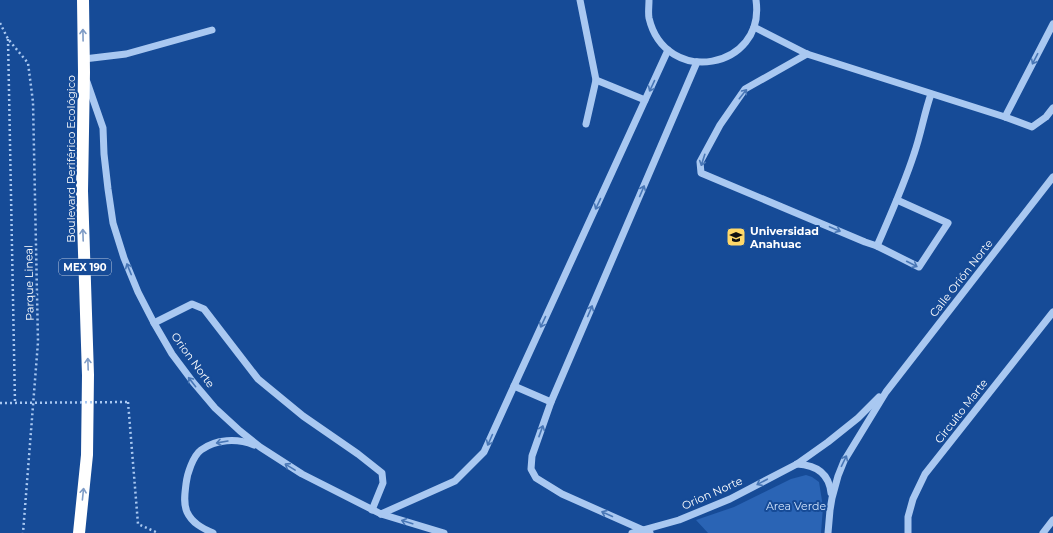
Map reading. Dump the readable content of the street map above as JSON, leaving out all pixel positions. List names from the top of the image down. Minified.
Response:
{"streets":{"highway":["Boulevard Periférico Ecológico","MEX 190"],"street":["Calle Orión Norte","Orion Norte","Circuito Marte"],"path":["Parque Lineal"]},"crossings":[["Boulevard Periférico Ecológico","Orion Norte"],["Calle Orión Norte","Orion Norte"]],"one_way":["Boulevard Periférico Ecológico","Orion Norte"],"parks":["Area Verde"],"places":{"school or university":["Universidad Anahuac"]}}
